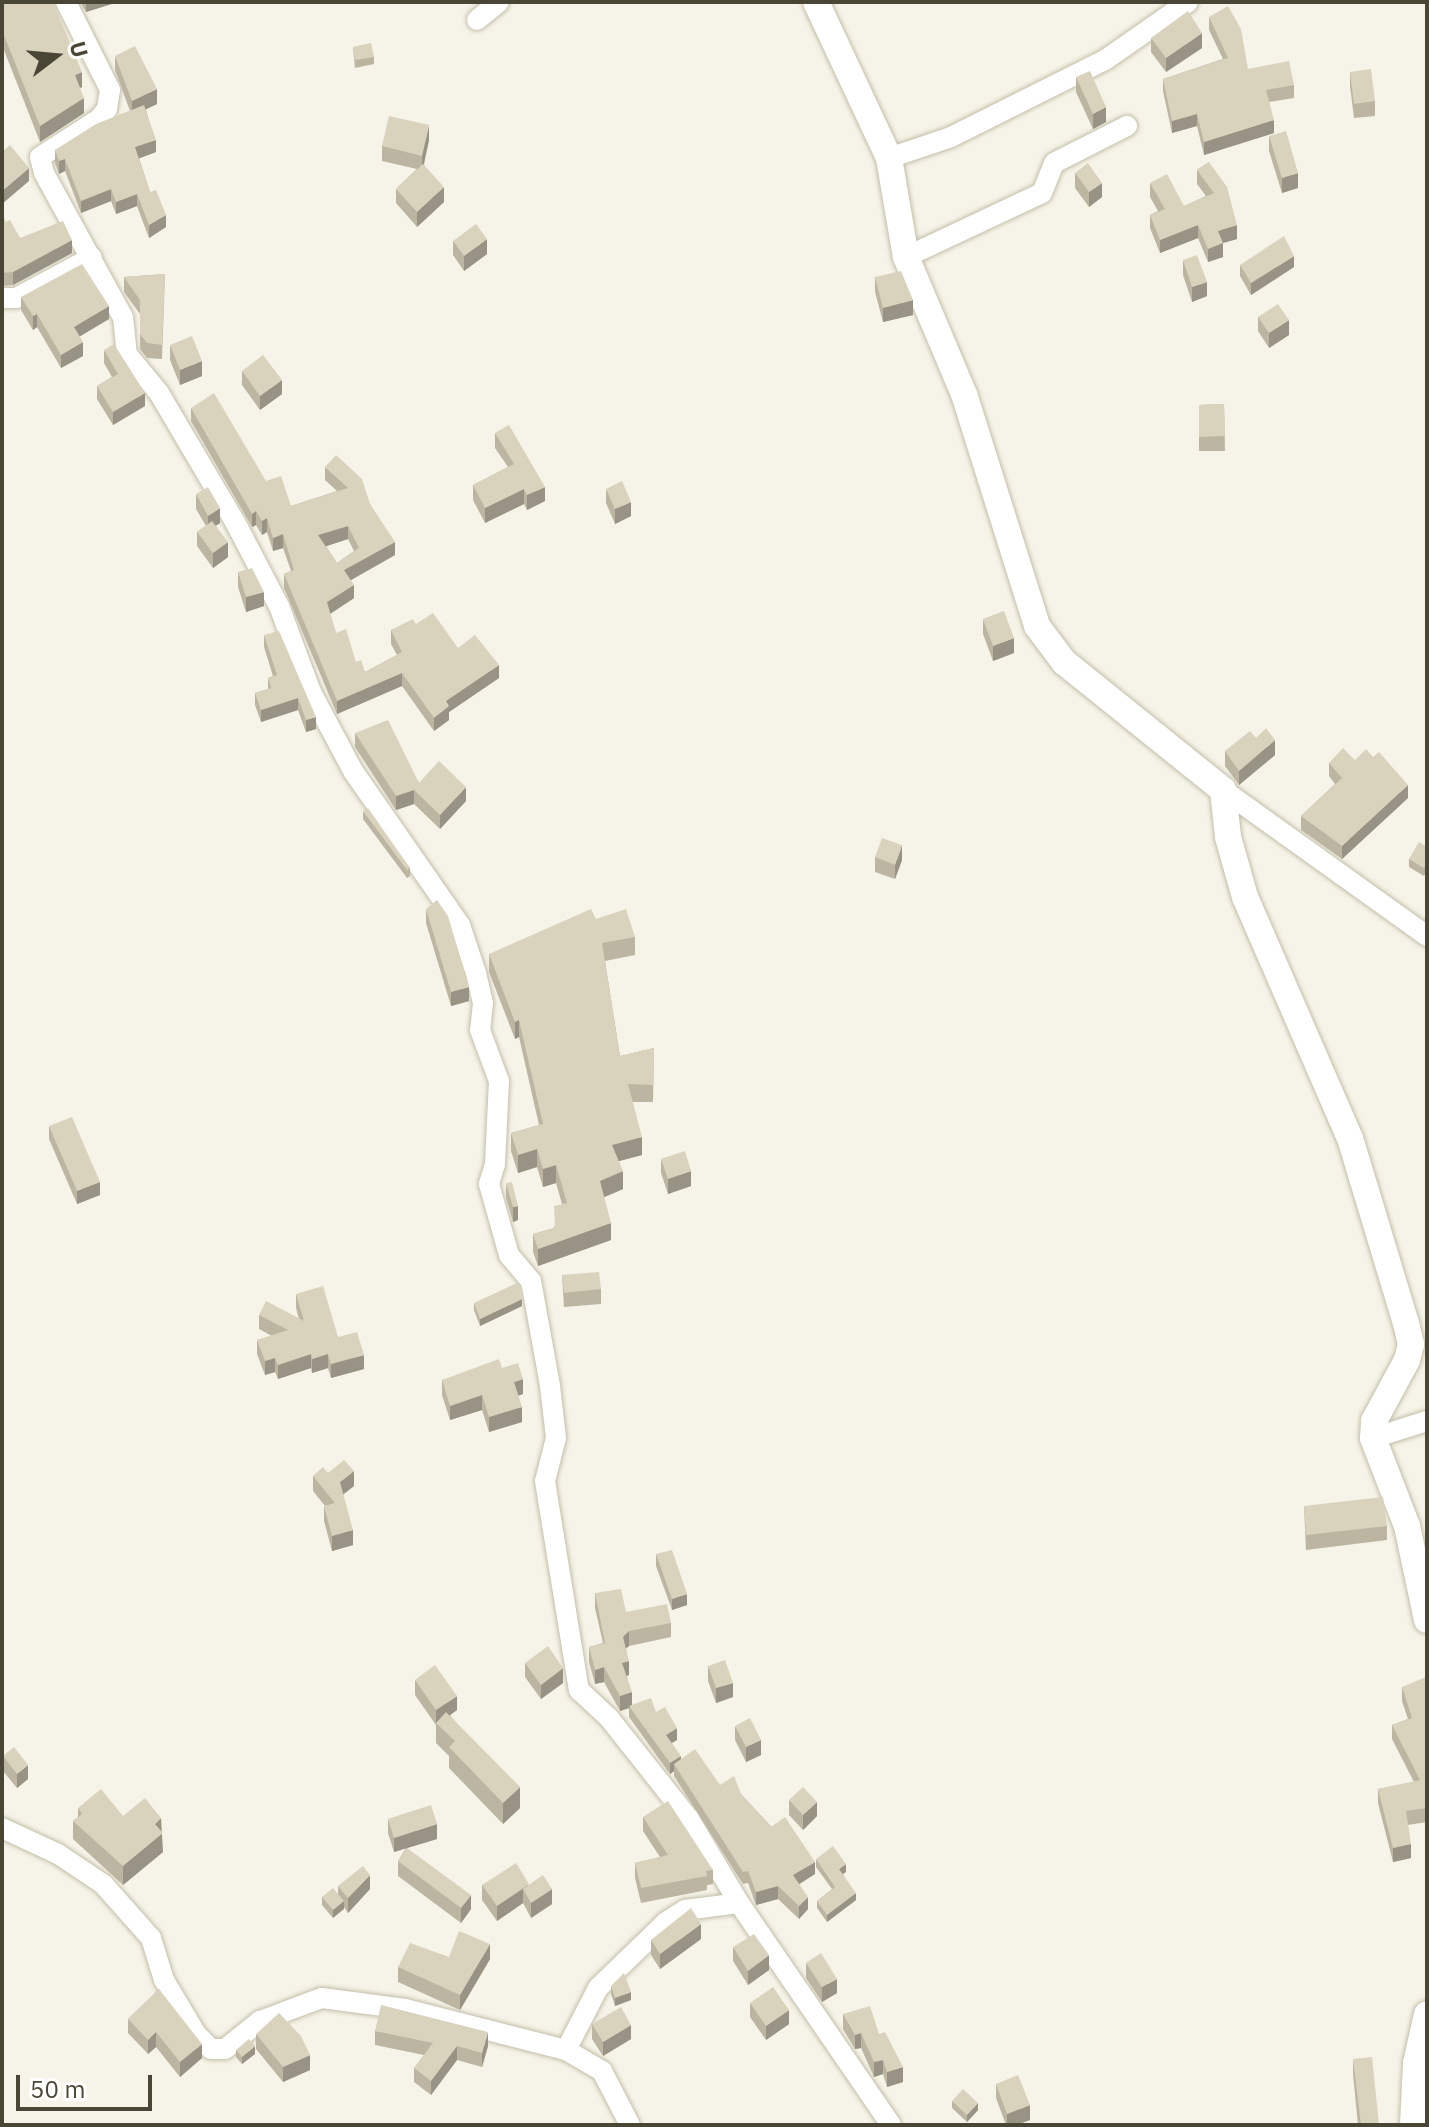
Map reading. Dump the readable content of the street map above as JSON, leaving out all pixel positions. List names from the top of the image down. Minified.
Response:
{"scale_bar":"50 m","north":"right"}
